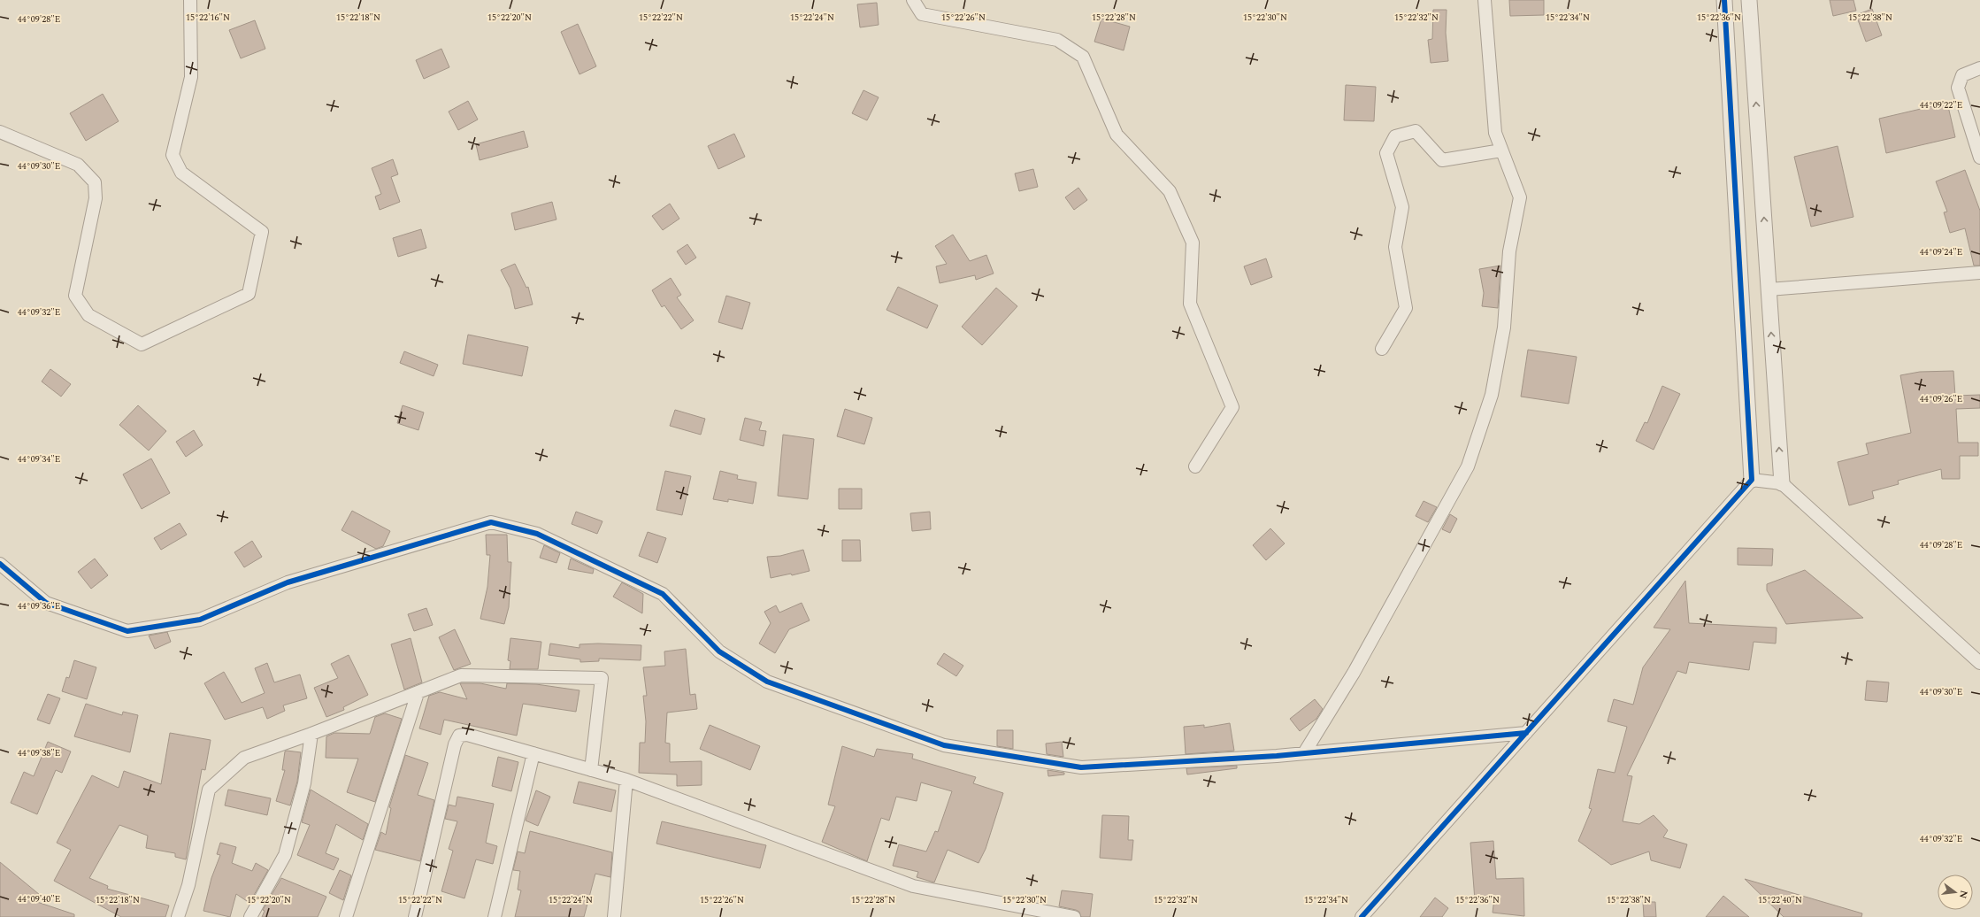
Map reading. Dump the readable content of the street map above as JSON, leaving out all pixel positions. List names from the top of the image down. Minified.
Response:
{"north":"right","coordinates":["15°22'16\"N","15°22'18\"N","15°22'20\"N","15°22'22\"N","15°22'24\"N","15°22'26\"N","15°22'28\"N","15°22'30\"N","15°22'32\"N","15°22'34\"N","15°22'36\"N","15°22'38\"N","44°09'28\"E","44°09'22\"E","44°09'30\"E","44°09'24\"E","44°09'32\"E","44°09'26\"E","44°09'34\"E","44°09'36\"E","44°09'38\"E","44°09'40\"E","15°22'40\"N"]}
